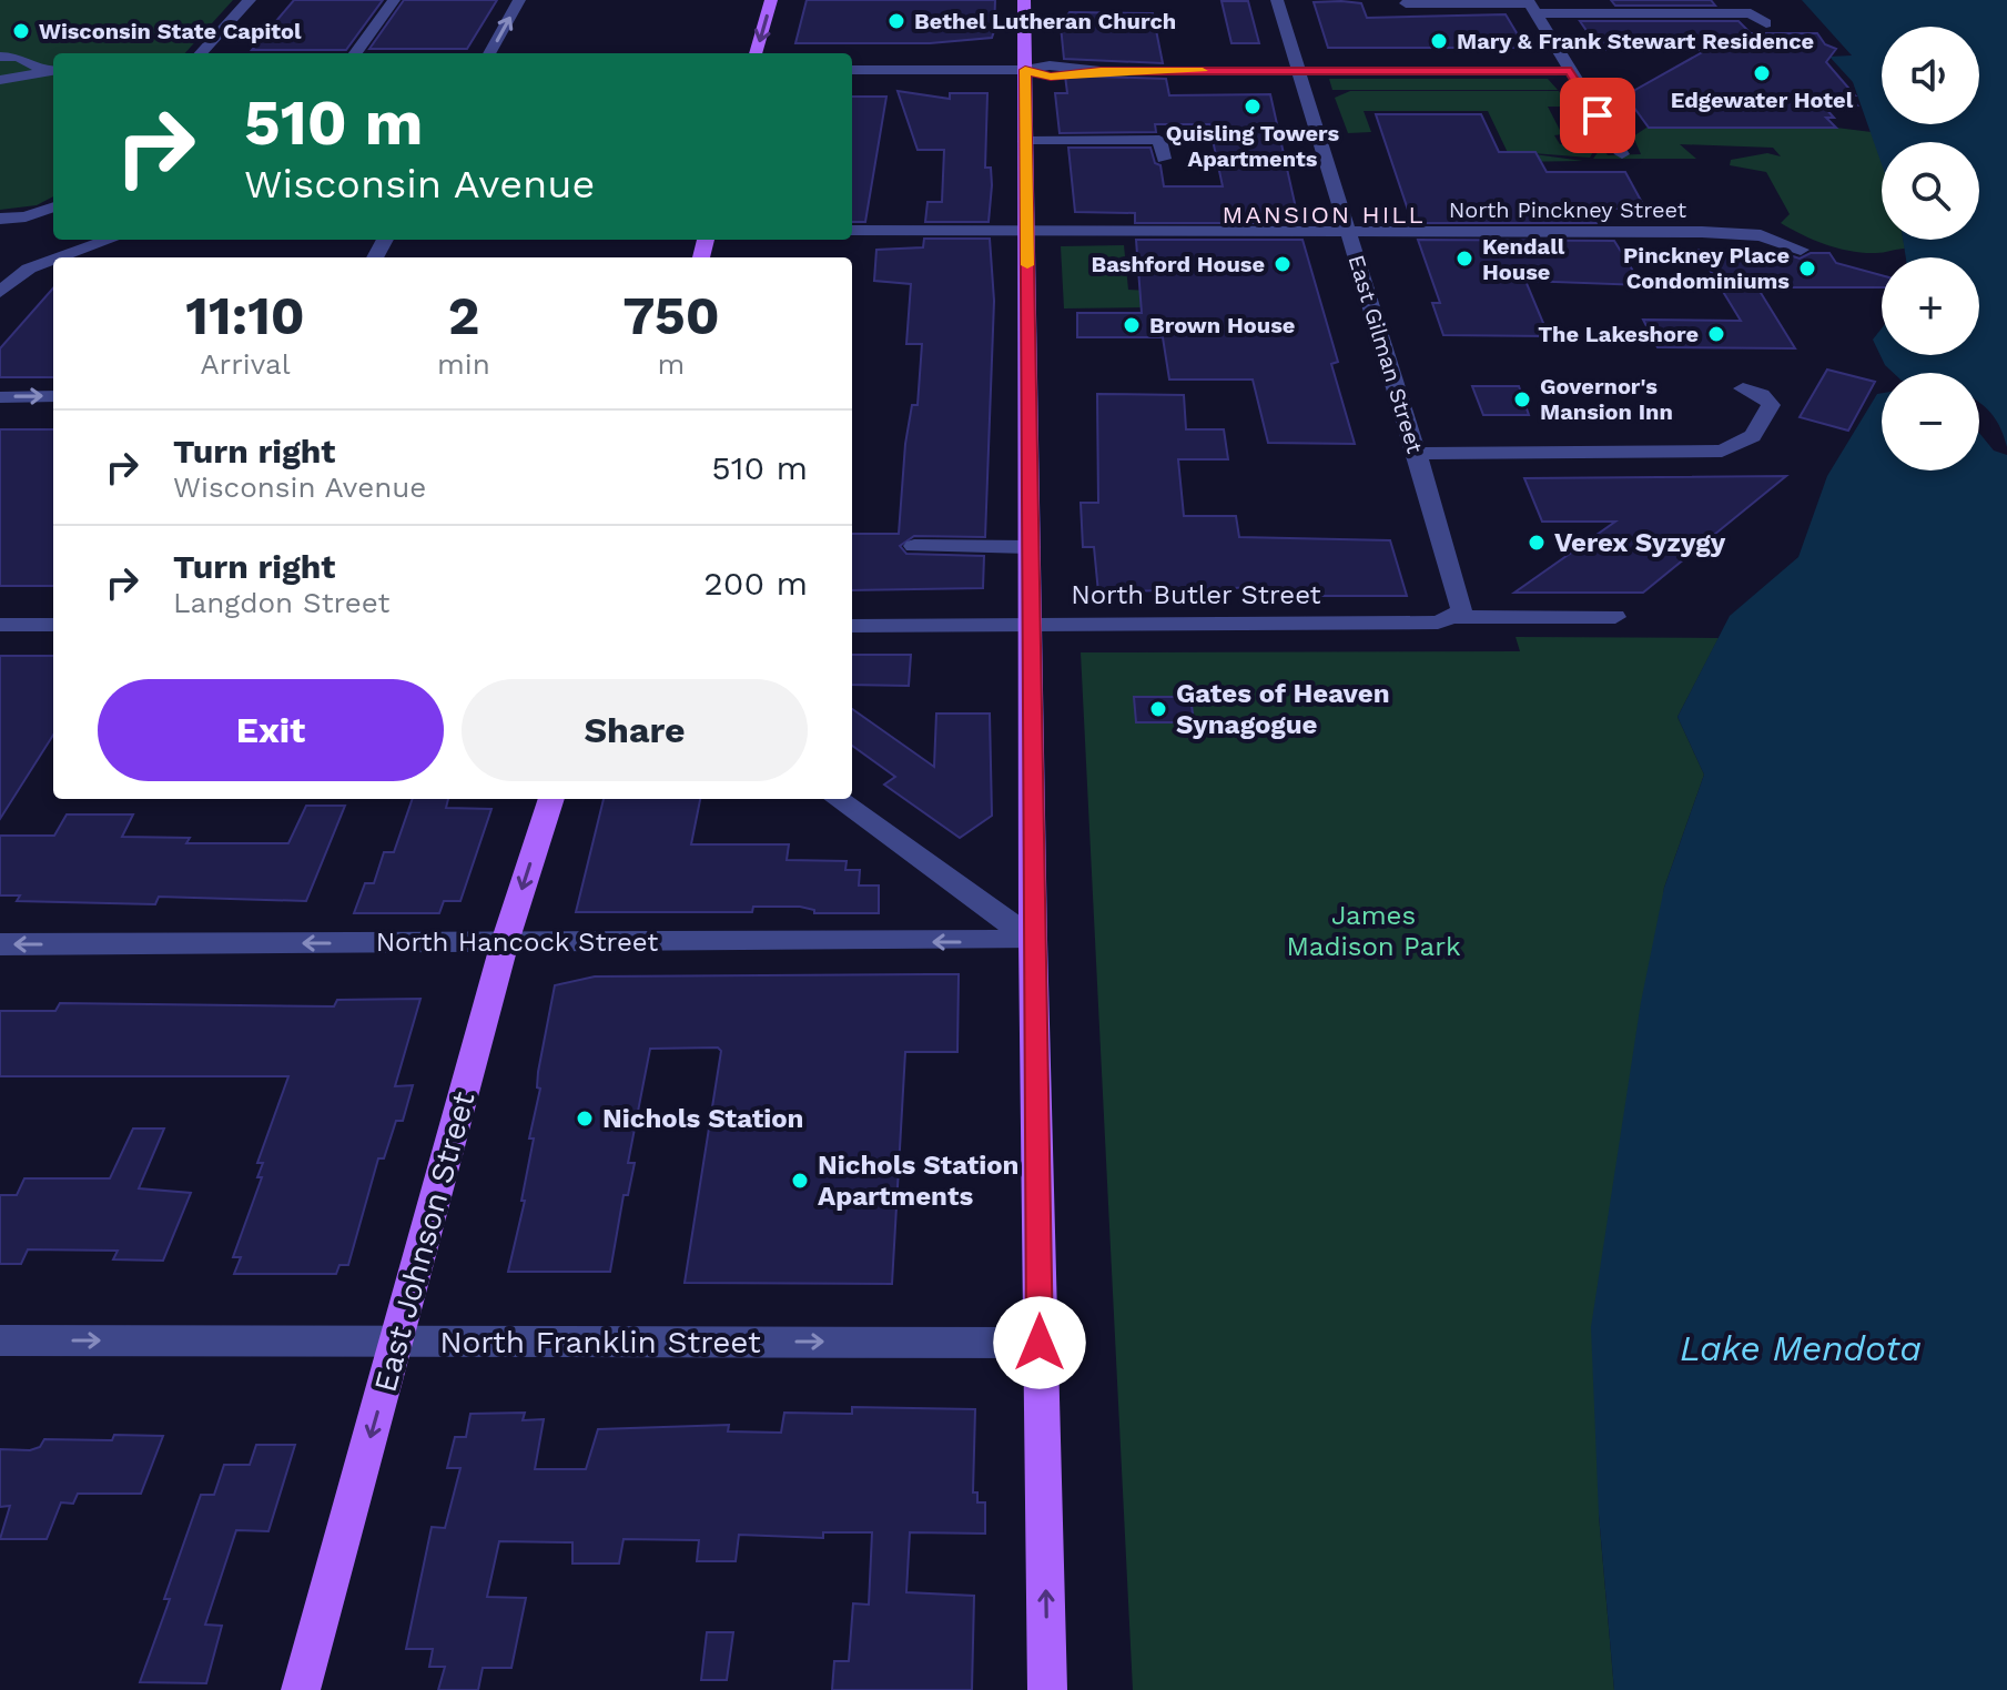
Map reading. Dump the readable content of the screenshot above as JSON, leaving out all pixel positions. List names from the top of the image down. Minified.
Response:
{"streets":{"main road":["East Johnson Street"],"street":["North Pinckney Street","East Gilman Street","North Butler Street","North Hancock Street","North Franklin Street"]},"crossings":[["North Pinckney Street","East Gilman Street"],["East Gilman Street","North Butler Street"],["North Hancock Street","East Johnson Street"],["East Johnson Street","North Franklin Street"]],"one_way":["North Hancock Street","East Johnson Street","North Franklin Street"],"districts":["MANSION HILL"],"water":["Lake Mendota"],"parks":["James Madison Park"],"places":["Bethel Lutheran Church","Wisconsin State Capitol","Mary & Frank Stewart Residence","Edgewater Hotel","Quisling Towers Apartments","Kendall House","Bashford House","Pinckney Place Condominiums","Brown House","The Lakeshore","Governor's Mansion Inn","Verex Syzygy","Gates of Heaven Synagogue","Nichols Station","Nichols Station Apartments"],"page":{"map_buttons":["+","−"],"turn":["510 m","Wisconsin Avenue"],"eta":["11:10","Arrival","2","min","750","m"],"list":[{"name":"Turn right","note":"Wisconsin Avenue","value":"510 m"},{"name":"Turn right","note":"Langdon Street","value":"200 m"}],"buttons":["Exit","Share"]}}
